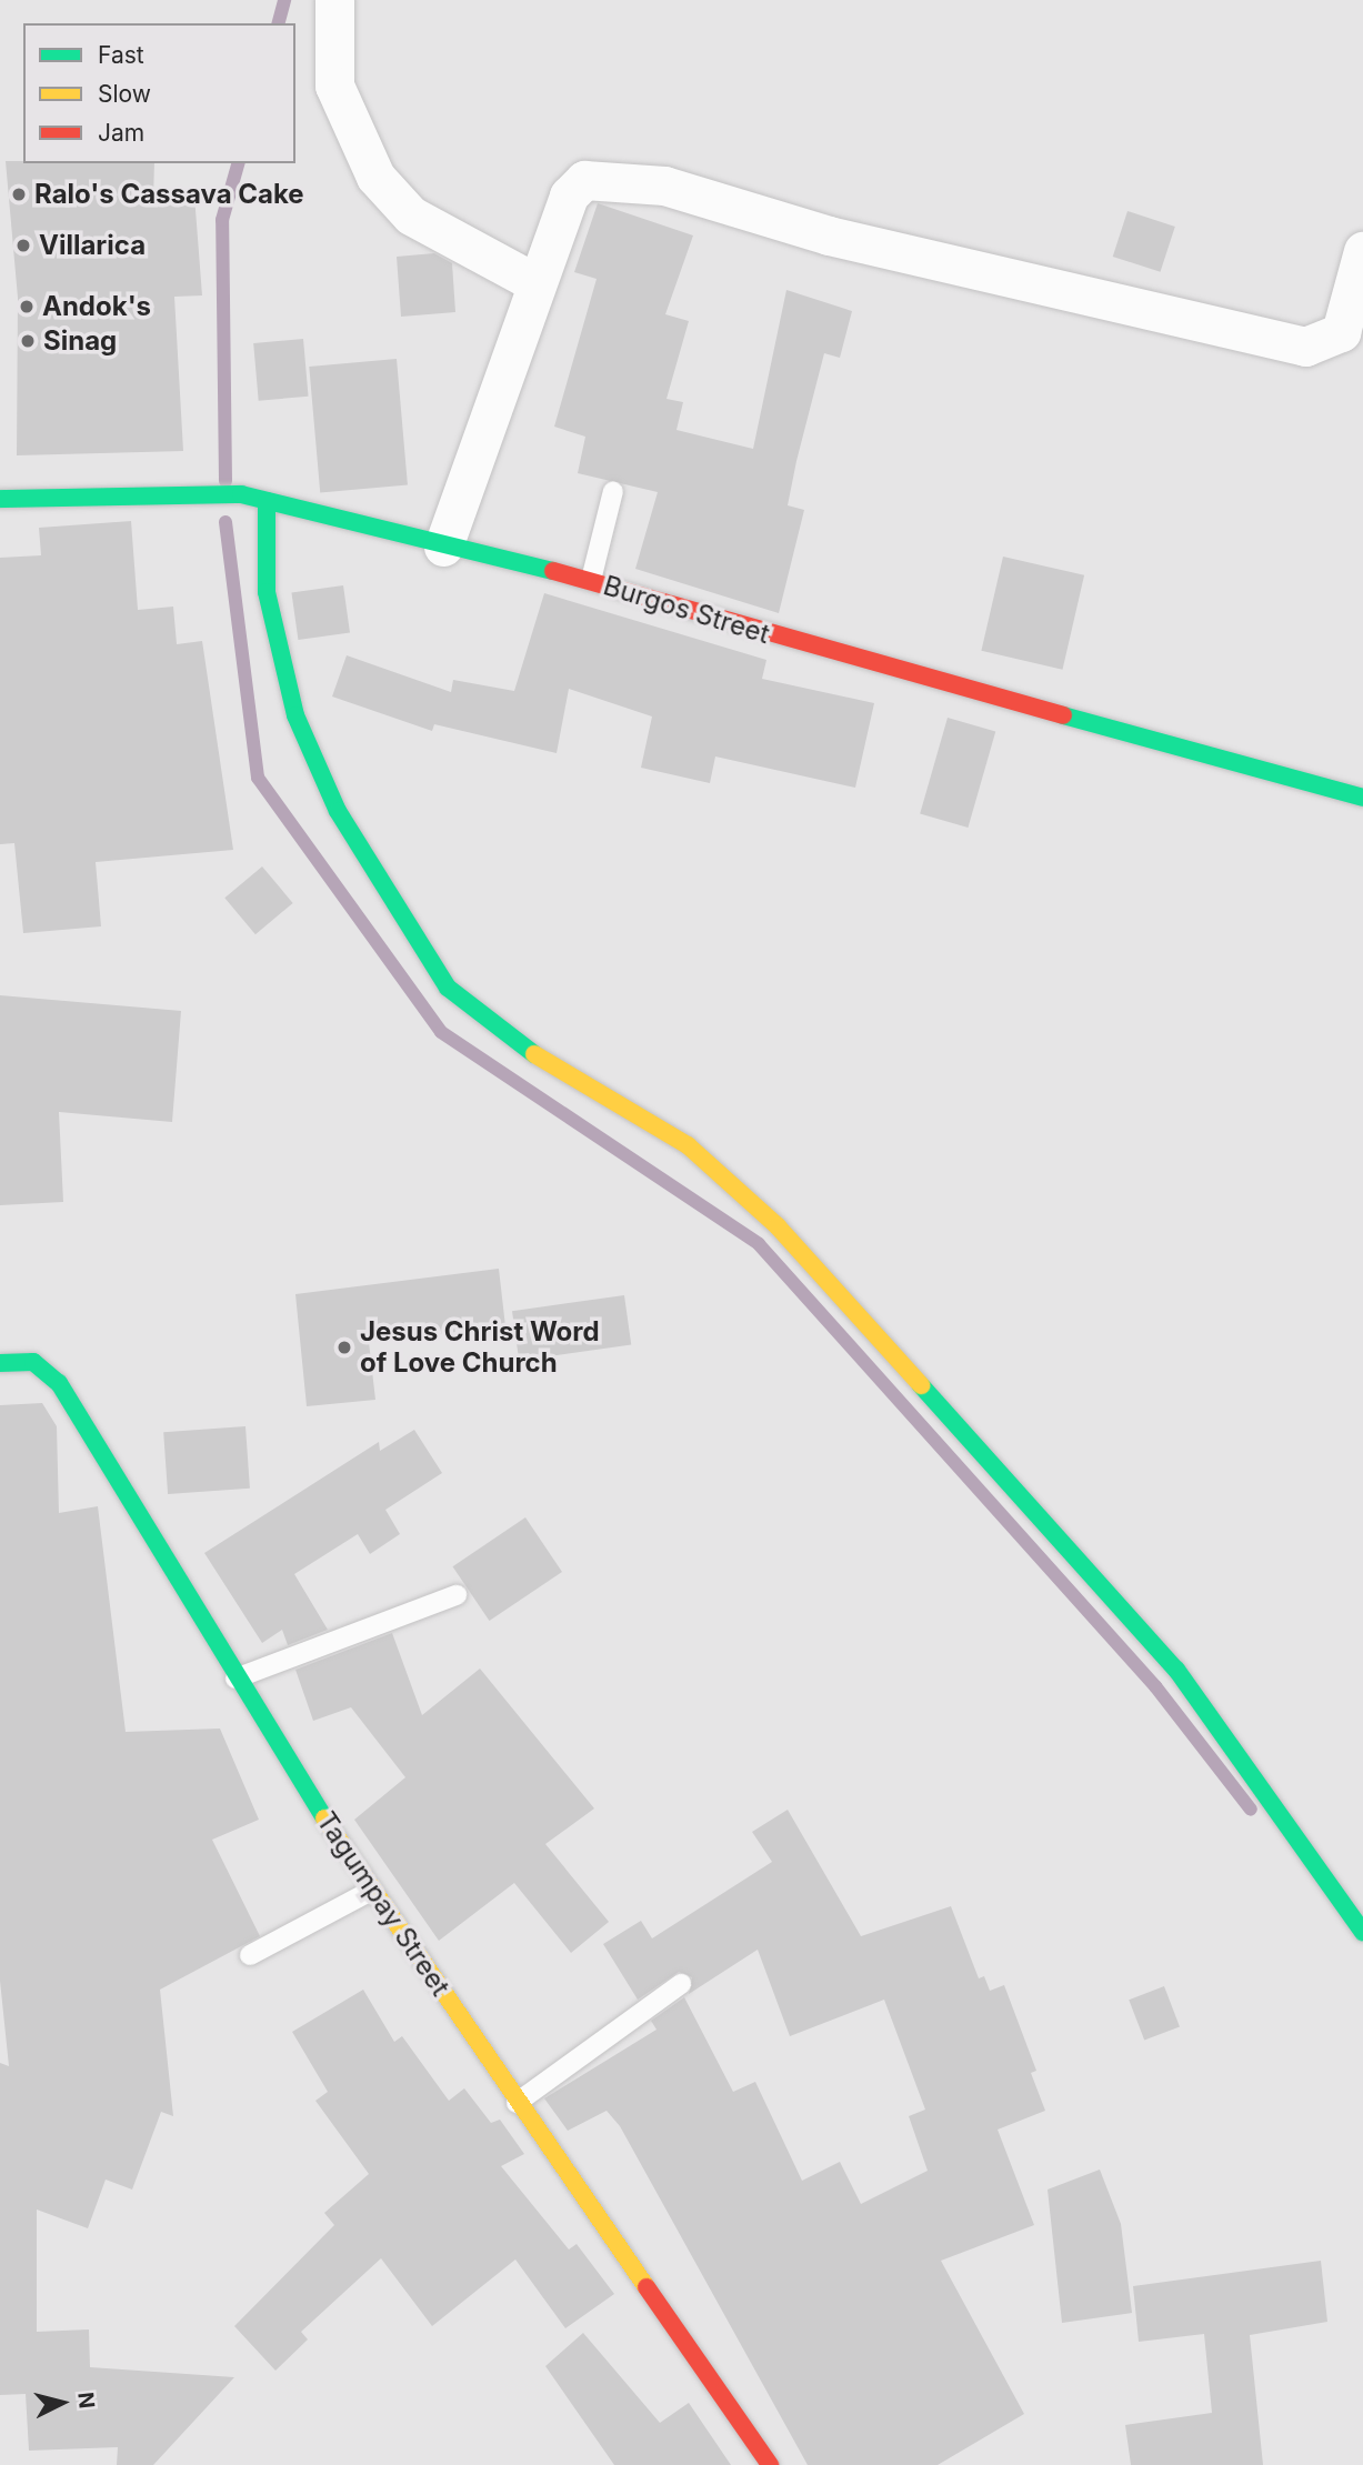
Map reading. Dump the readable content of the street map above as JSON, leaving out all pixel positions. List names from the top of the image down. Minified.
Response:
{"streets":{"street":["Burgos Street","Tagumpay Street"]},"places":["Ralo's Cassava Cake","Villarica","Andok's","Sinag","Jesus Christ Word of Love Church"],"legend":["Fast","Slow","Jam"],"north":"right"}
